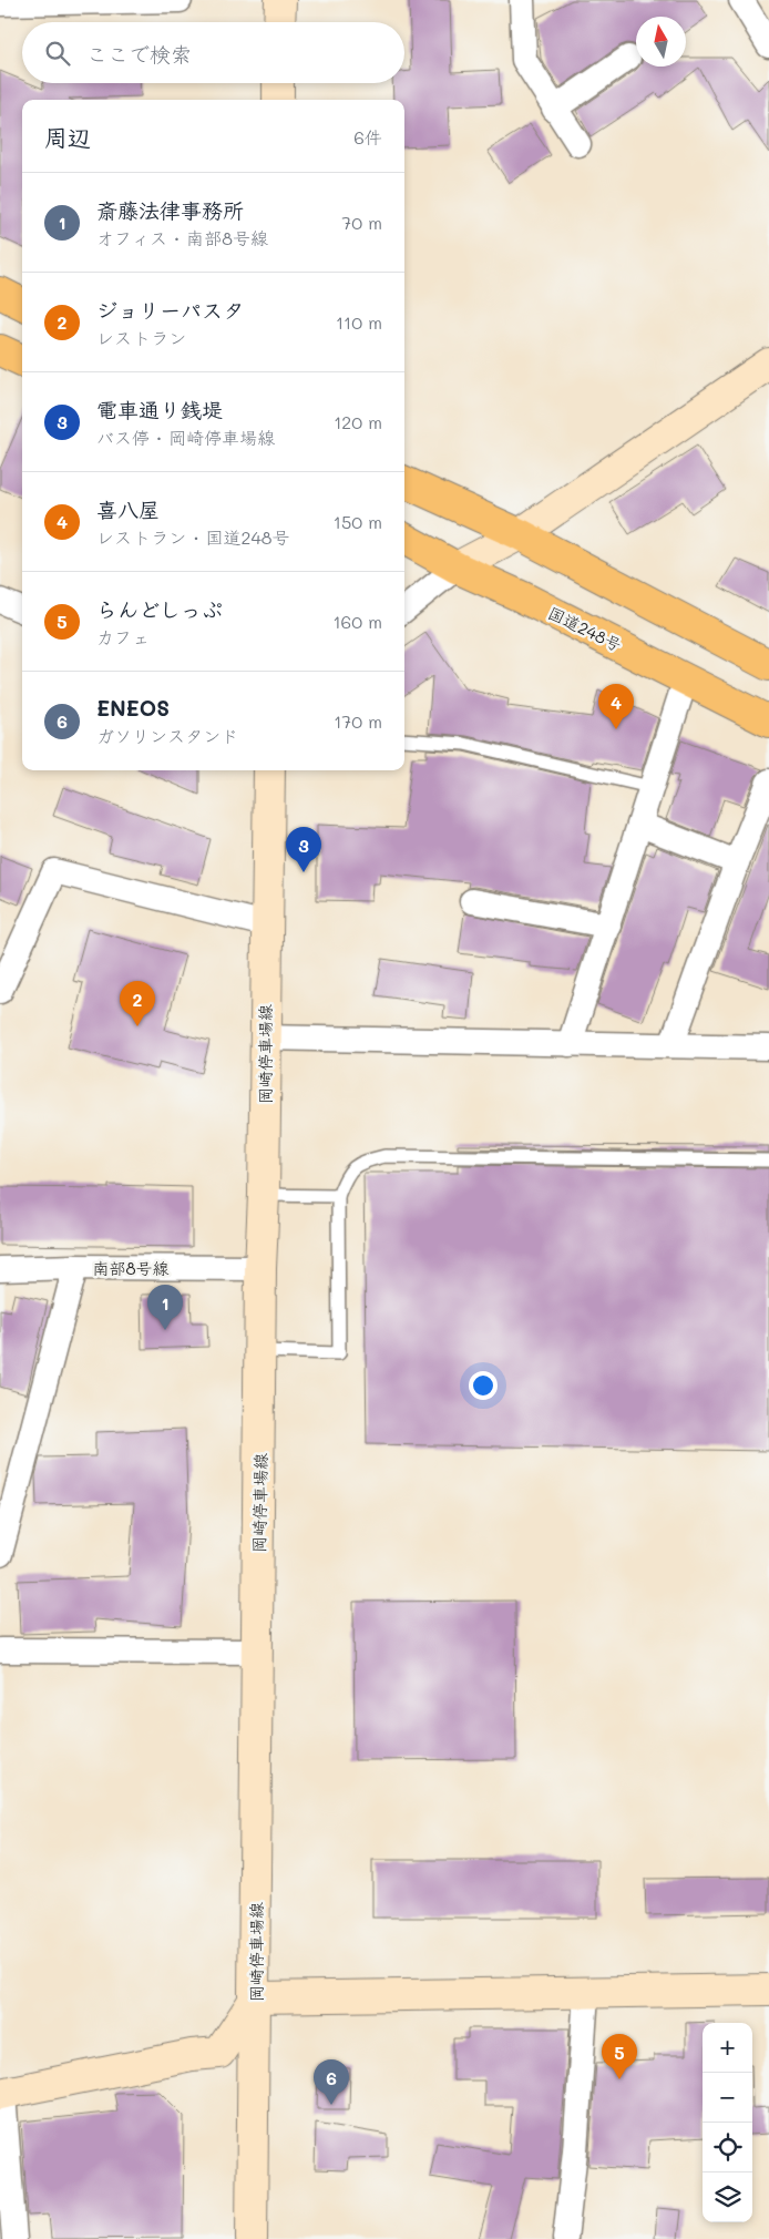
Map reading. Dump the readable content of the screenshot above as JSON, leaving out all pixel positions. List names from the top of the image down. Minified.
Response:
{"streets":{"highway":["国道248号"],"main road":["岡崎停車場線"],"street":["南部8号線"]},"crossings":[["岡崎停車場線","南部8号線"]],"north":"top","page":{"search":"ここで検索","heading":["周辺","6件"],"list":[{"mark":"1","name":"斎藤法律事務所","note":"オフィス · 南部8号線","value":"70 m"},{"mark":"2","name":"ジョリーパスタ","note":"レストラン","value":"110 m"},{"mark":"3","name":"電車通り銭堤","note":"バス停 · 岡崎停車場線","value":"120 m"},{"mark":"4","name":"喜八屋","note":"レストラン · 国道248号","value":"150 m"},{"mark":"5","name":"らんどしっぷ","note":"カフェ","value":"160 m"},{"mark":"6","name":"ENEOS","note":"ガソリンスタンド","value":"170 m"}],"pins":["4","3","2","1","5","6"],"map_buttons":["+","−"]}}
